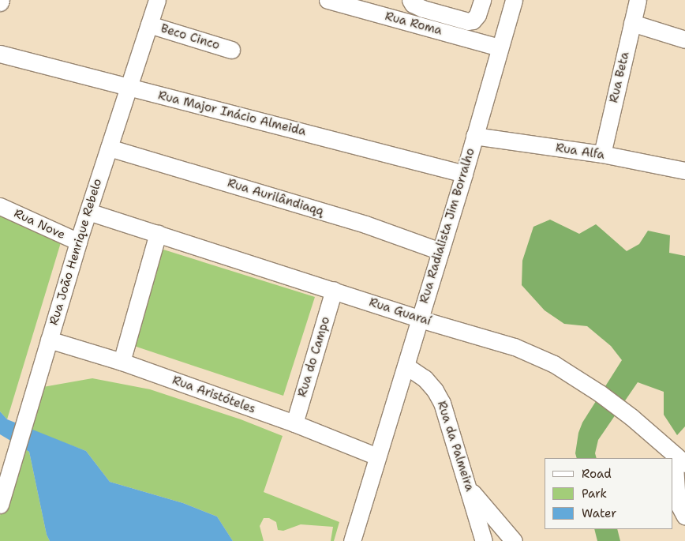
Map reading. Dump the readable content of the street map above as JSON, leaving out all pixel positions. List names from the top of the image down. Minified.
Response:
{"streets":{"street":["Rua Roma","Beco Cinco","Rua Beta","Rua Major Inácio Almeida","Rua Alfa","Rua Aurilândiaqq","Rua Nove","Rua Radialista Jim Borralho","Rua João Henrique Rebelo","Rua Guaraí","Rua do Campo","Rua Aristóteles","Rua da Palmeira"]},"crossings":[["Rua Roma","Rua Radialista Jim Borralho"],["Beco Cinco","Rua João Henrique Rebelo"],["Rua Beta","Rua Alfa"],["Rua Major Inácio Almeida","Rua Radialista Jim Borralho"],["Rua Major Inácio Almeida","Rua João Henrique Rebelo"],["Rua Alfa","Rua Radialista Jim Borralho"],["Rua Aurilândiaqq","Rua Radialista Jim Borralho"],["Rua Aurilândiaqq","Rua João Henrique Rebelo"],["Rua Nove","Rua João Henrique Rebelo"],["Rua Radialista Jim Borralho","Rua Guaraí"],["Rua Radialista Jim Borralho","Rua Aristóteles"],["Rua Radialista Jim Borralho","Rua da Palmeira"],["Rua João Henrique Rebelo","Rua Guaraí"],["Rua João Henrique Rebelo","Rua Aristóteles"],["Rua Guaraí","Rua do Campo"],["Rua do Campo","Rua Aristóteles"]],"legend":["Road","Park","Water"]}
